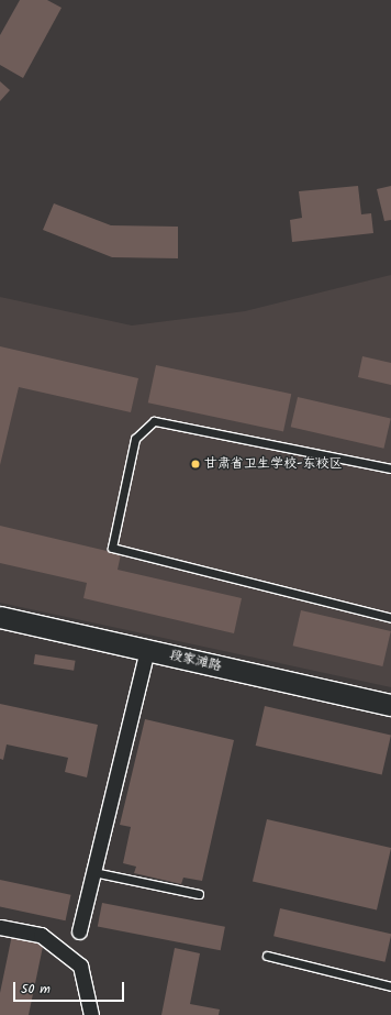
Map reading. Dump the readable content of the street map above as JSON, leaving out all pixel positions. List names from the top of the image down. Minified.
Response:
{"streets":{"main road":["段家滩路"]},"places":["甘肃省卫生学校-东校区"],"scale_bar":"50 m"}
